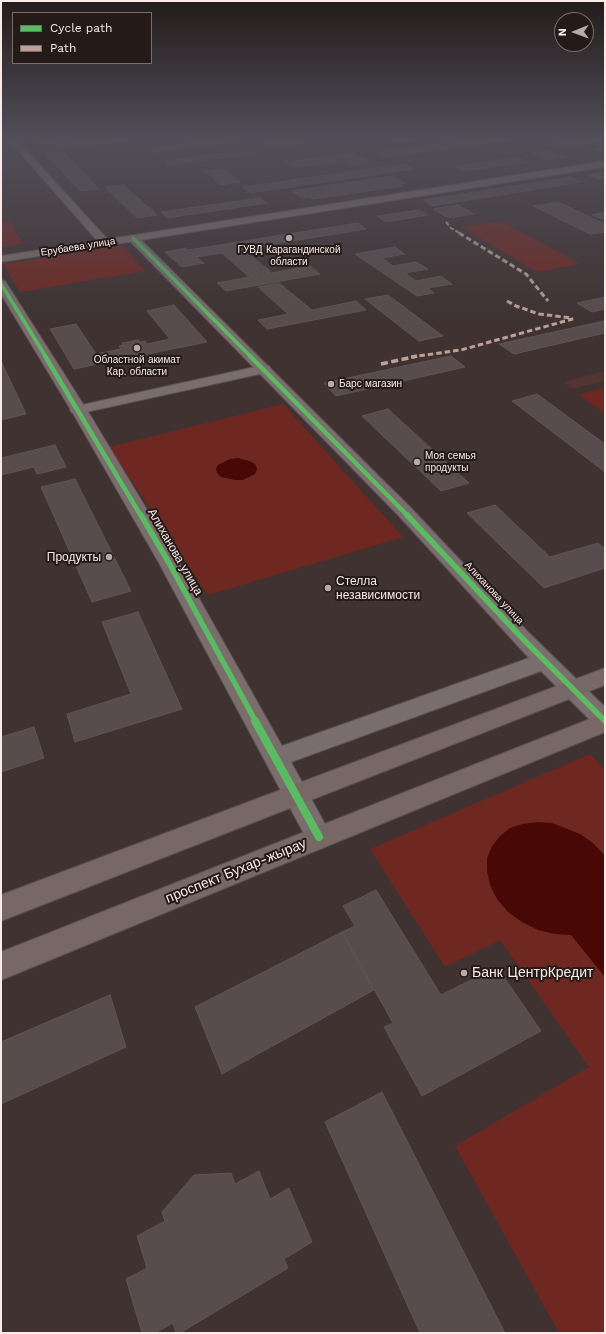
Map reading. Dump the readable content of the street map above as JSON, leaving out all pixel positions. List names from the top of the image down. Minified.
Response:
{"streets":{"main road":["Ерубаева улица","проспект Бухар-жырау"],"street":["Алиханова улица"]},"crossings":[["Ерубаева улица","Алиханова улица"],["Алиханова улица","проспект Бухар-жырау"]],"places":["ГУВД Карагандинской области","Областной акимат Кар. области","Барс магазин","Моя семья продукты","Продукты","Стелла независимости","Банк ЦентрКредит"],"legend":["Cycle path","Path"],"north":"left"}
